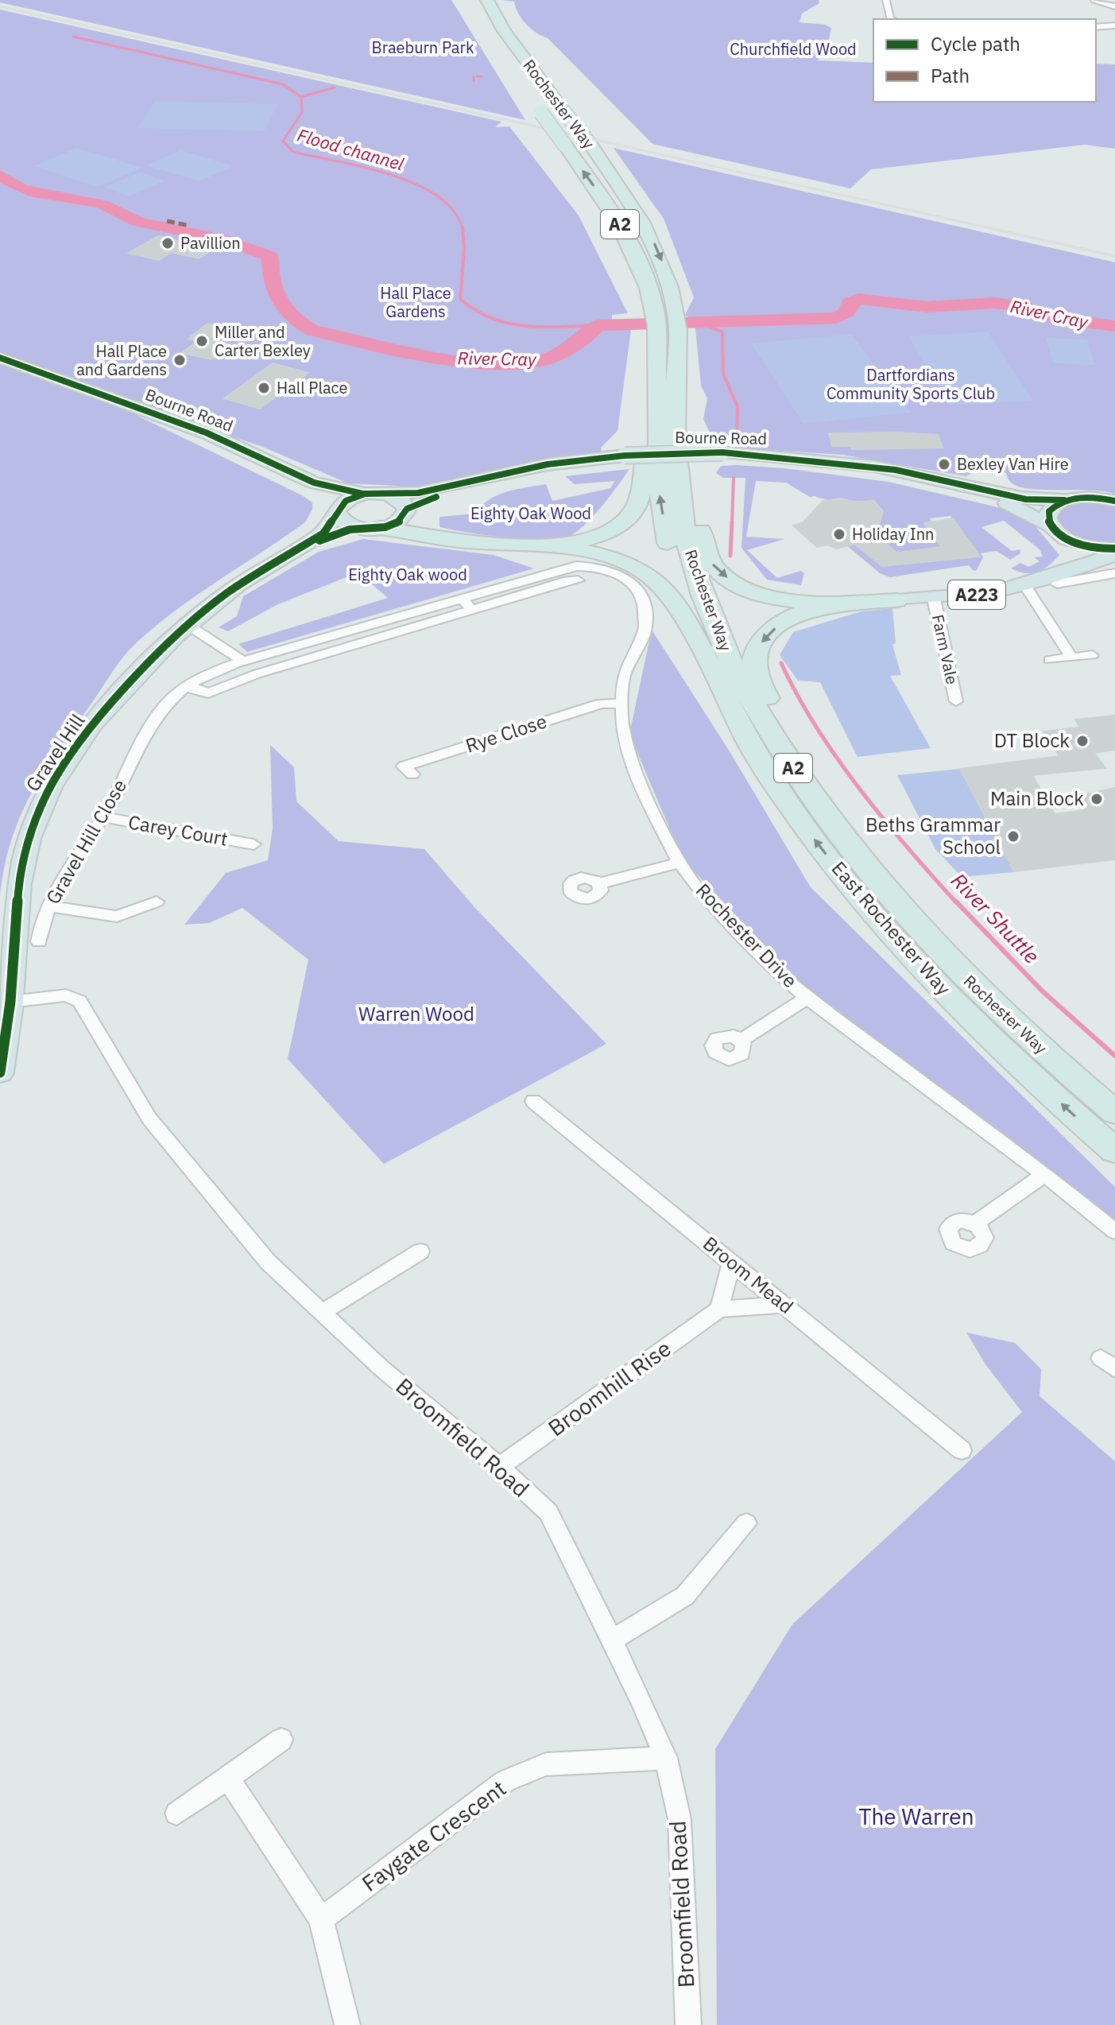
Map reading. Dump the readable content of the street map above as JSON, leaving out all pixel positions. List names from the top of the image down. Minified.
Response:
{"streets":{"highway":["Rochester Way","A2","A223","East Rochester Way"],"main road":["Bourne Road","Gravel Hill"],"street":["Farm Vale","Rye Close","Carey Court","Gravel Hill Close","Rochester Drive","Broom Mead","Broomhill Rise","Broomfield Road","Faygate Crescent"]},"crossings":[["Rochester Way","A2"],["Rochester Way","East Rochester Way"],["Bourne Road","Gravel Hill"],["A223","Farm Vale"],["Rye Close","Rochester Drive"],["Gravel Hill","Broomfield Road"],["Carey Court","Gravel Hill Close"],["Gravel Hill Close","Rochester Drive"],["Broomhill Rise","Broomfield Road"],["Broomfield Road","Faygate Crescent"]],"one_way":["East Rochester Way"],"water":["Flood channel","River Cray","River Shuttle"],"parks":["Braeburn Park","Churchfield Wood","Hall Place Gardens","Dartfordians Community Sports Club","Eighty Oak Wood","Eighty Oak wood","Warren Wood","The Warren"],"places":["Pavillion","Miller and Carter Bexley","Hall Place and Gardens","Hall Place","Bexley Van Hire","Holiday Inn","DT Block","Main Block","Beths Grammar School"],"legend":["Cycle path","Path"]}
